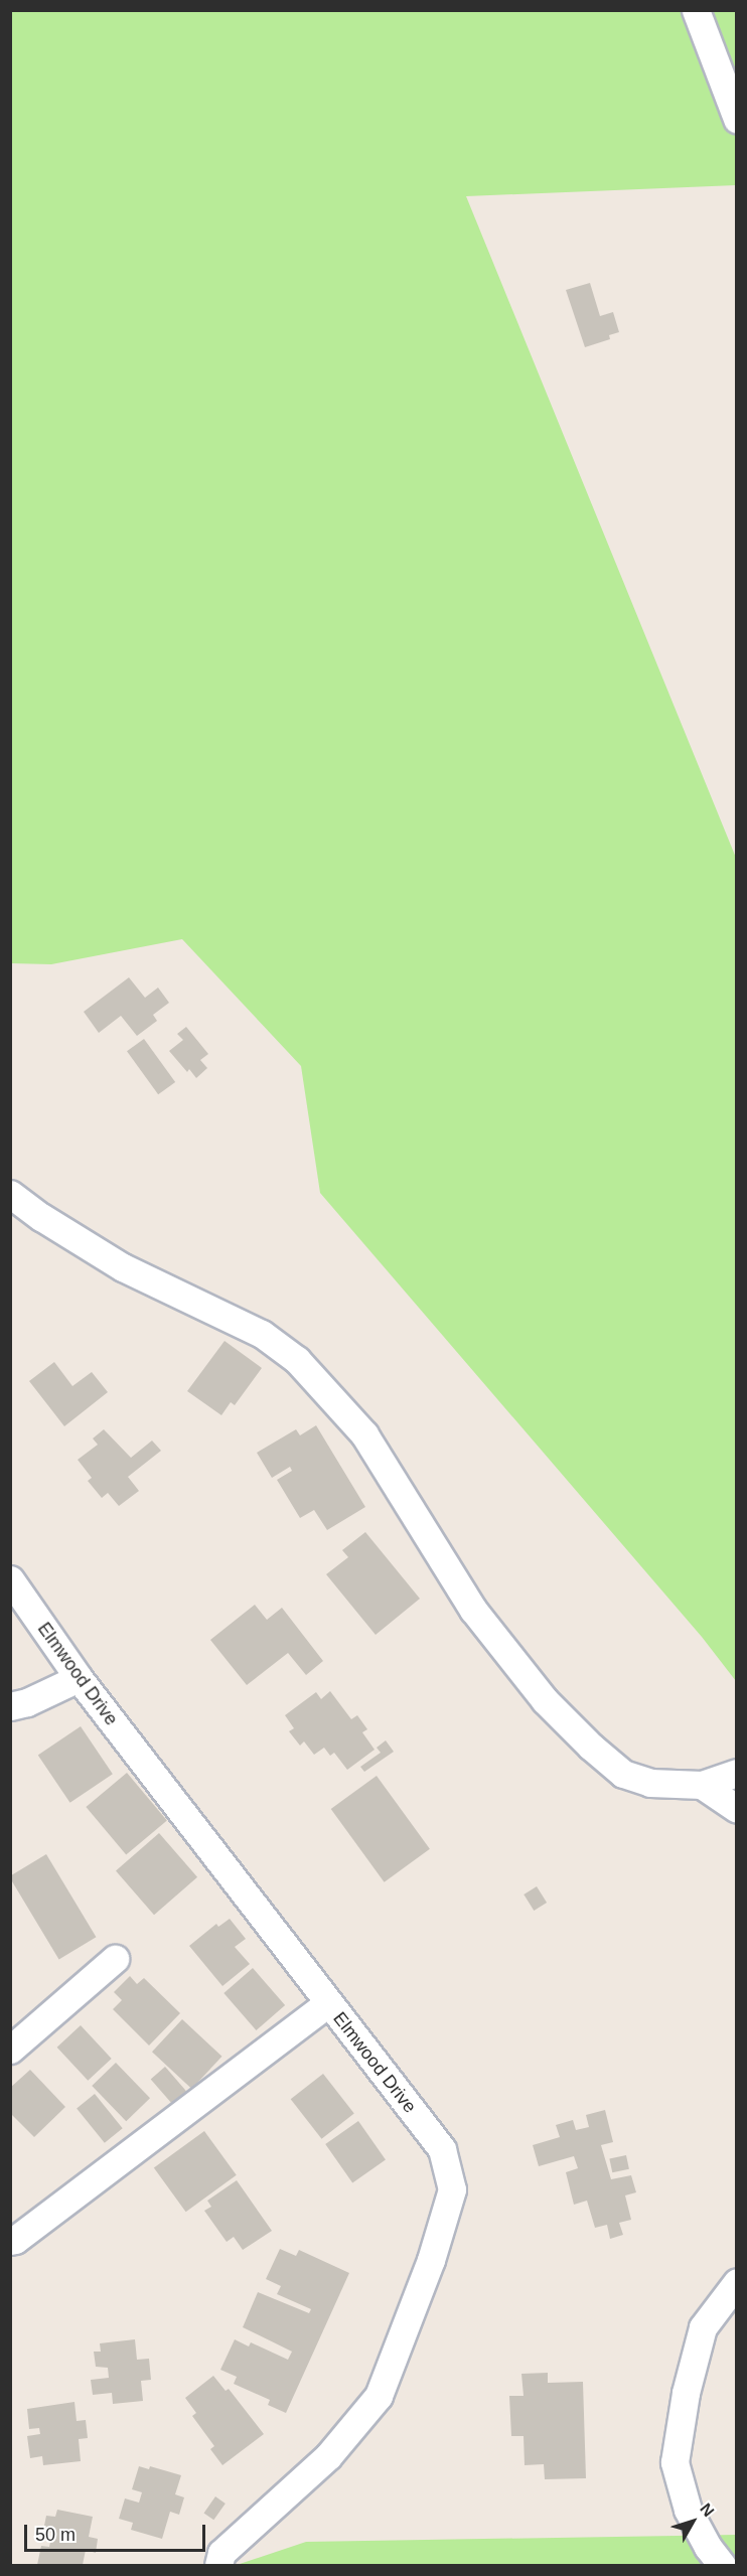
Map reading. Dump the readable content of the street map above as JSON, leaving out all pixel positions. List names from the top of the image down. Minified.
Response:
{"streets":{"street":["Elmwood Drive"]},"scale_bar":"50 m","north":"top right"}
